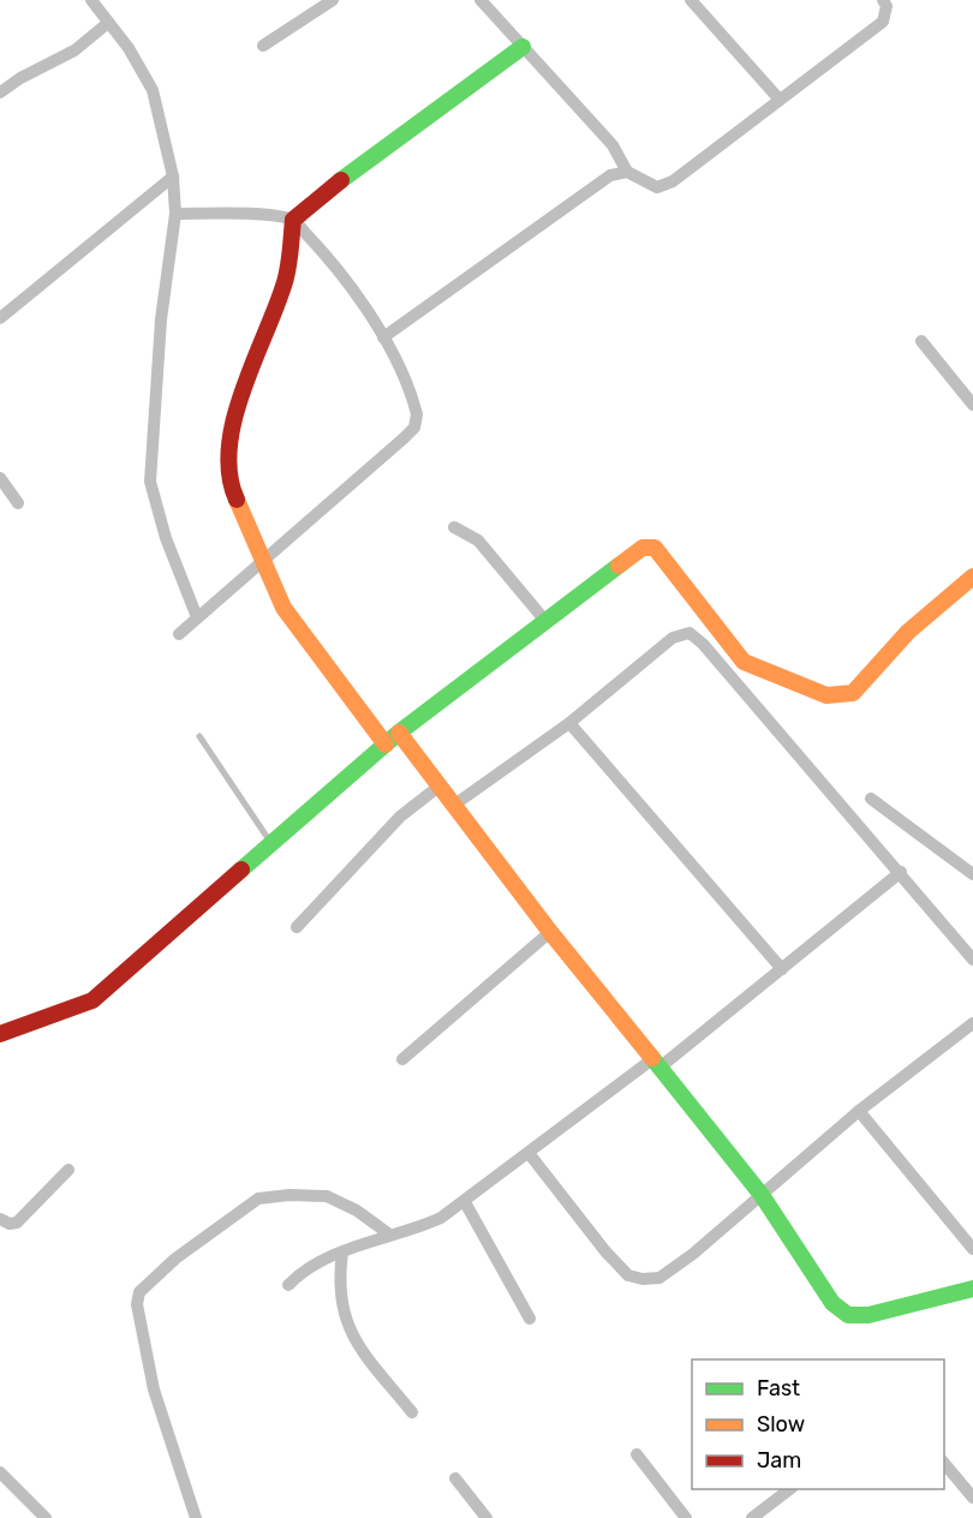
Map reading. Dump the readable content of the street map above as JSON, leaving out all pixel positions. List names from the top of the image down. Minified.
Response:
{"legend":["Fast","Slow","Jam"]}
